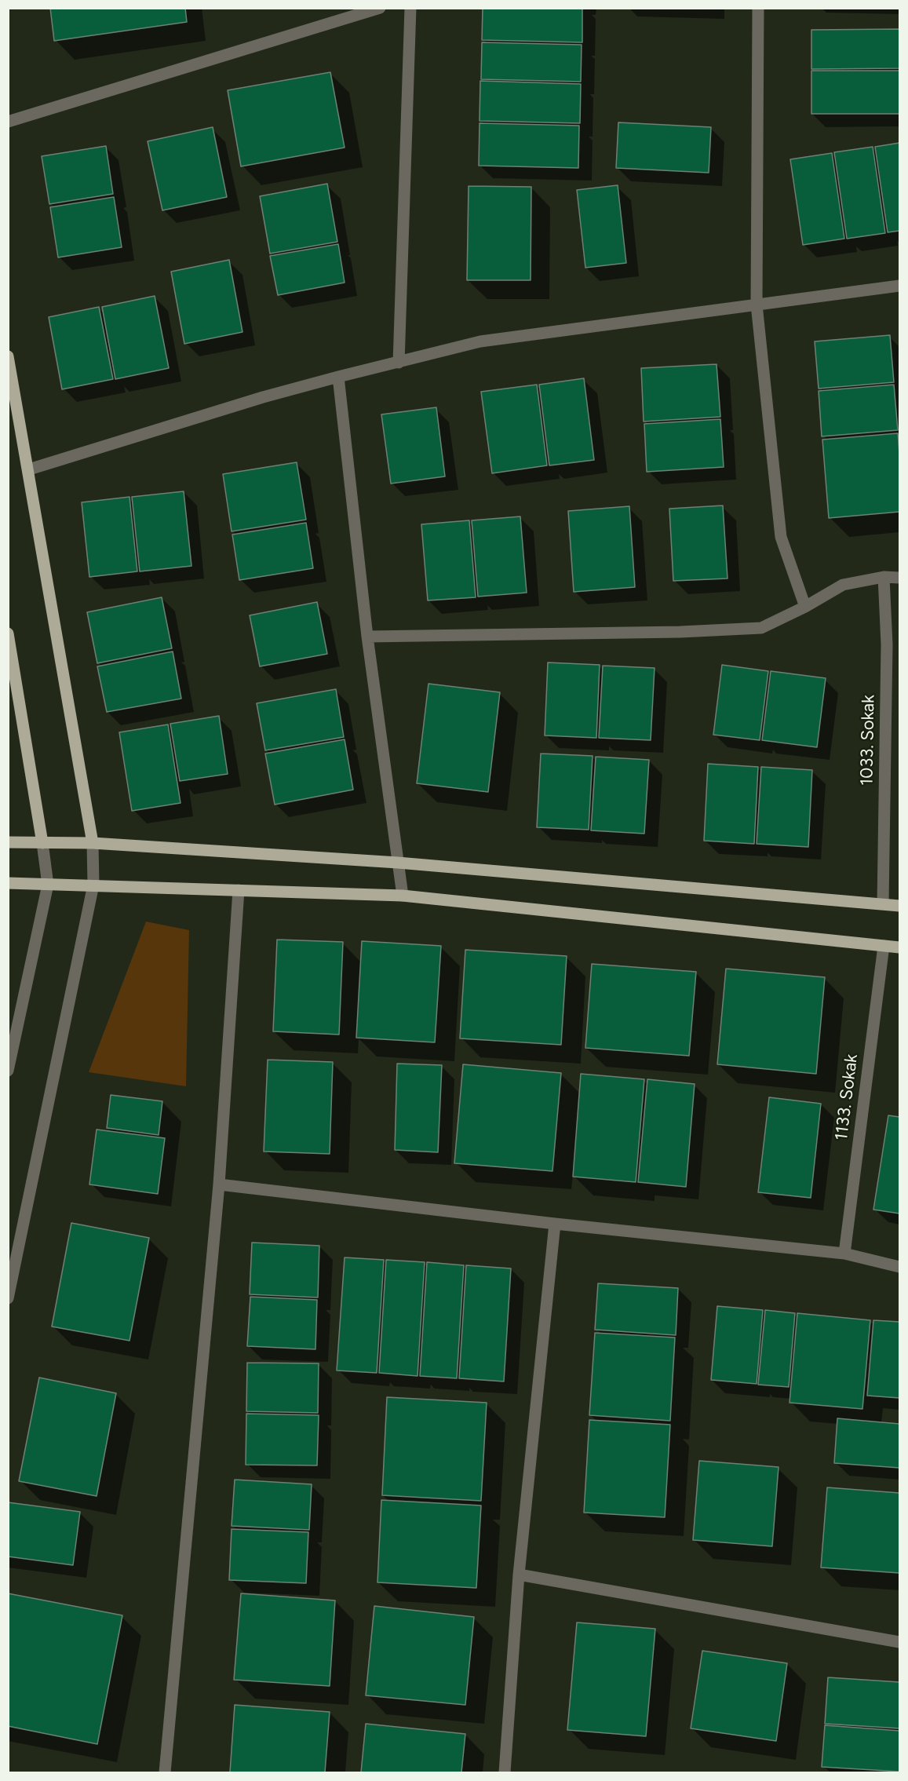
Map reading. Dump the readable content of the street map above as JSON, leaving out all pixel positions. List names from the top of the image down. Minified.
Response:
{"streets":{"street":["1033. Sokak","1133. Sokak"]}}
